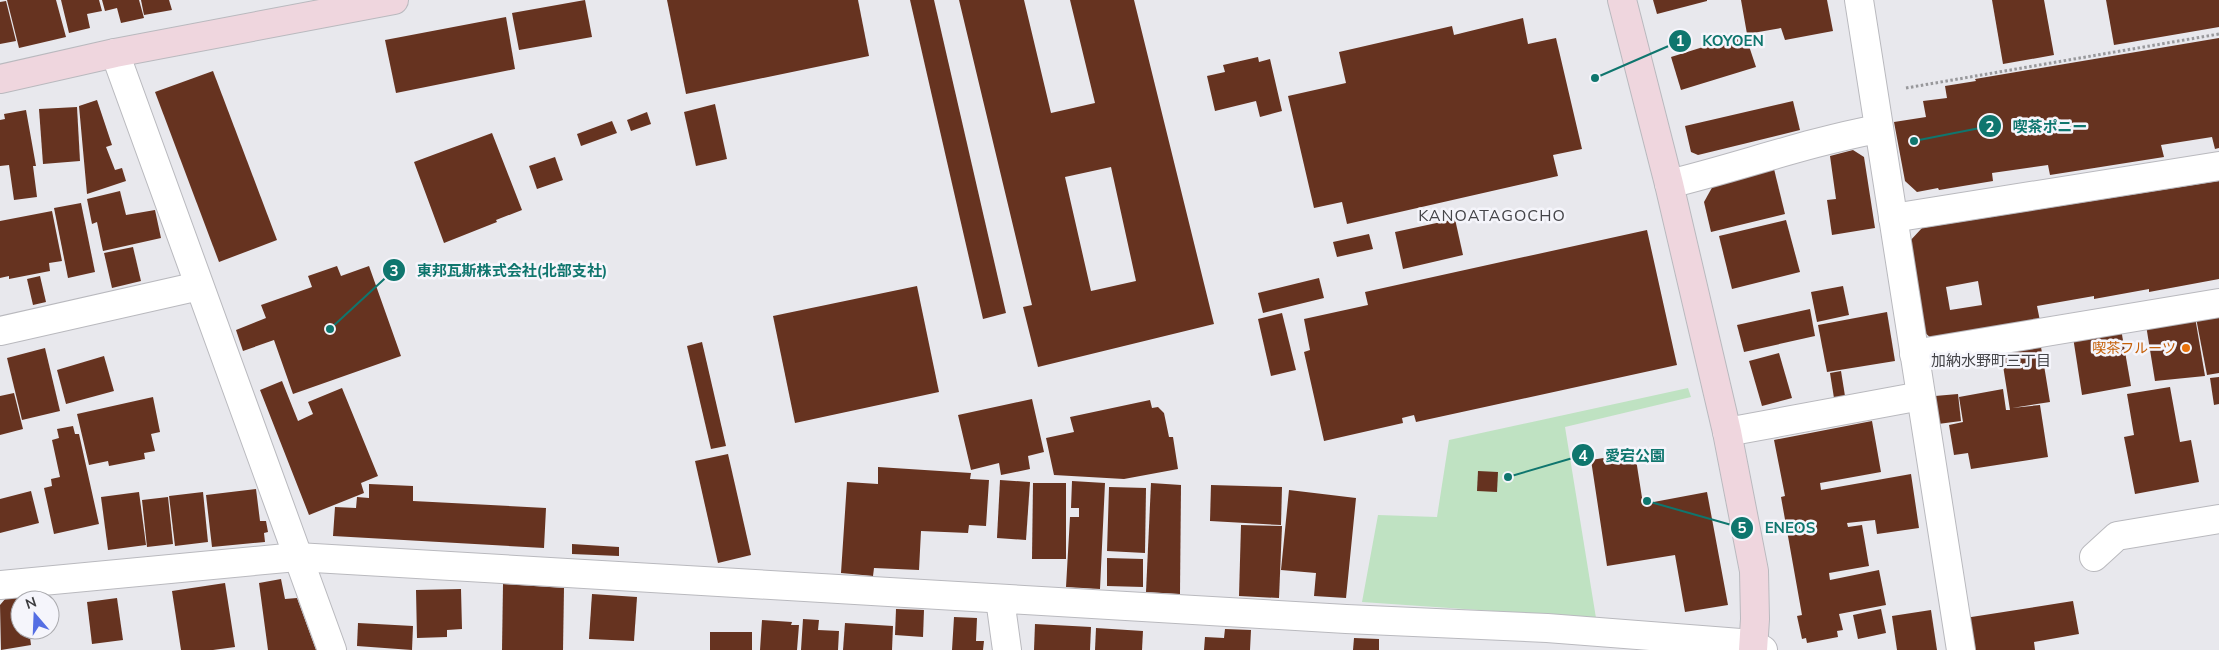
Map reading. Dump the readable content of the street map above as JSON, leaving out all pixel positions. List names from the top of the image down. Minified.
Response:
{"districts":["KANOATAGOCHO","加納水野町三丁目"],"places":["KOYOEN","喫茶ポニー","東邦瓦斯株式会社(北部支社)","喫茶フルーツ","愛宕公園","ENEOS"],"north":"top"}
